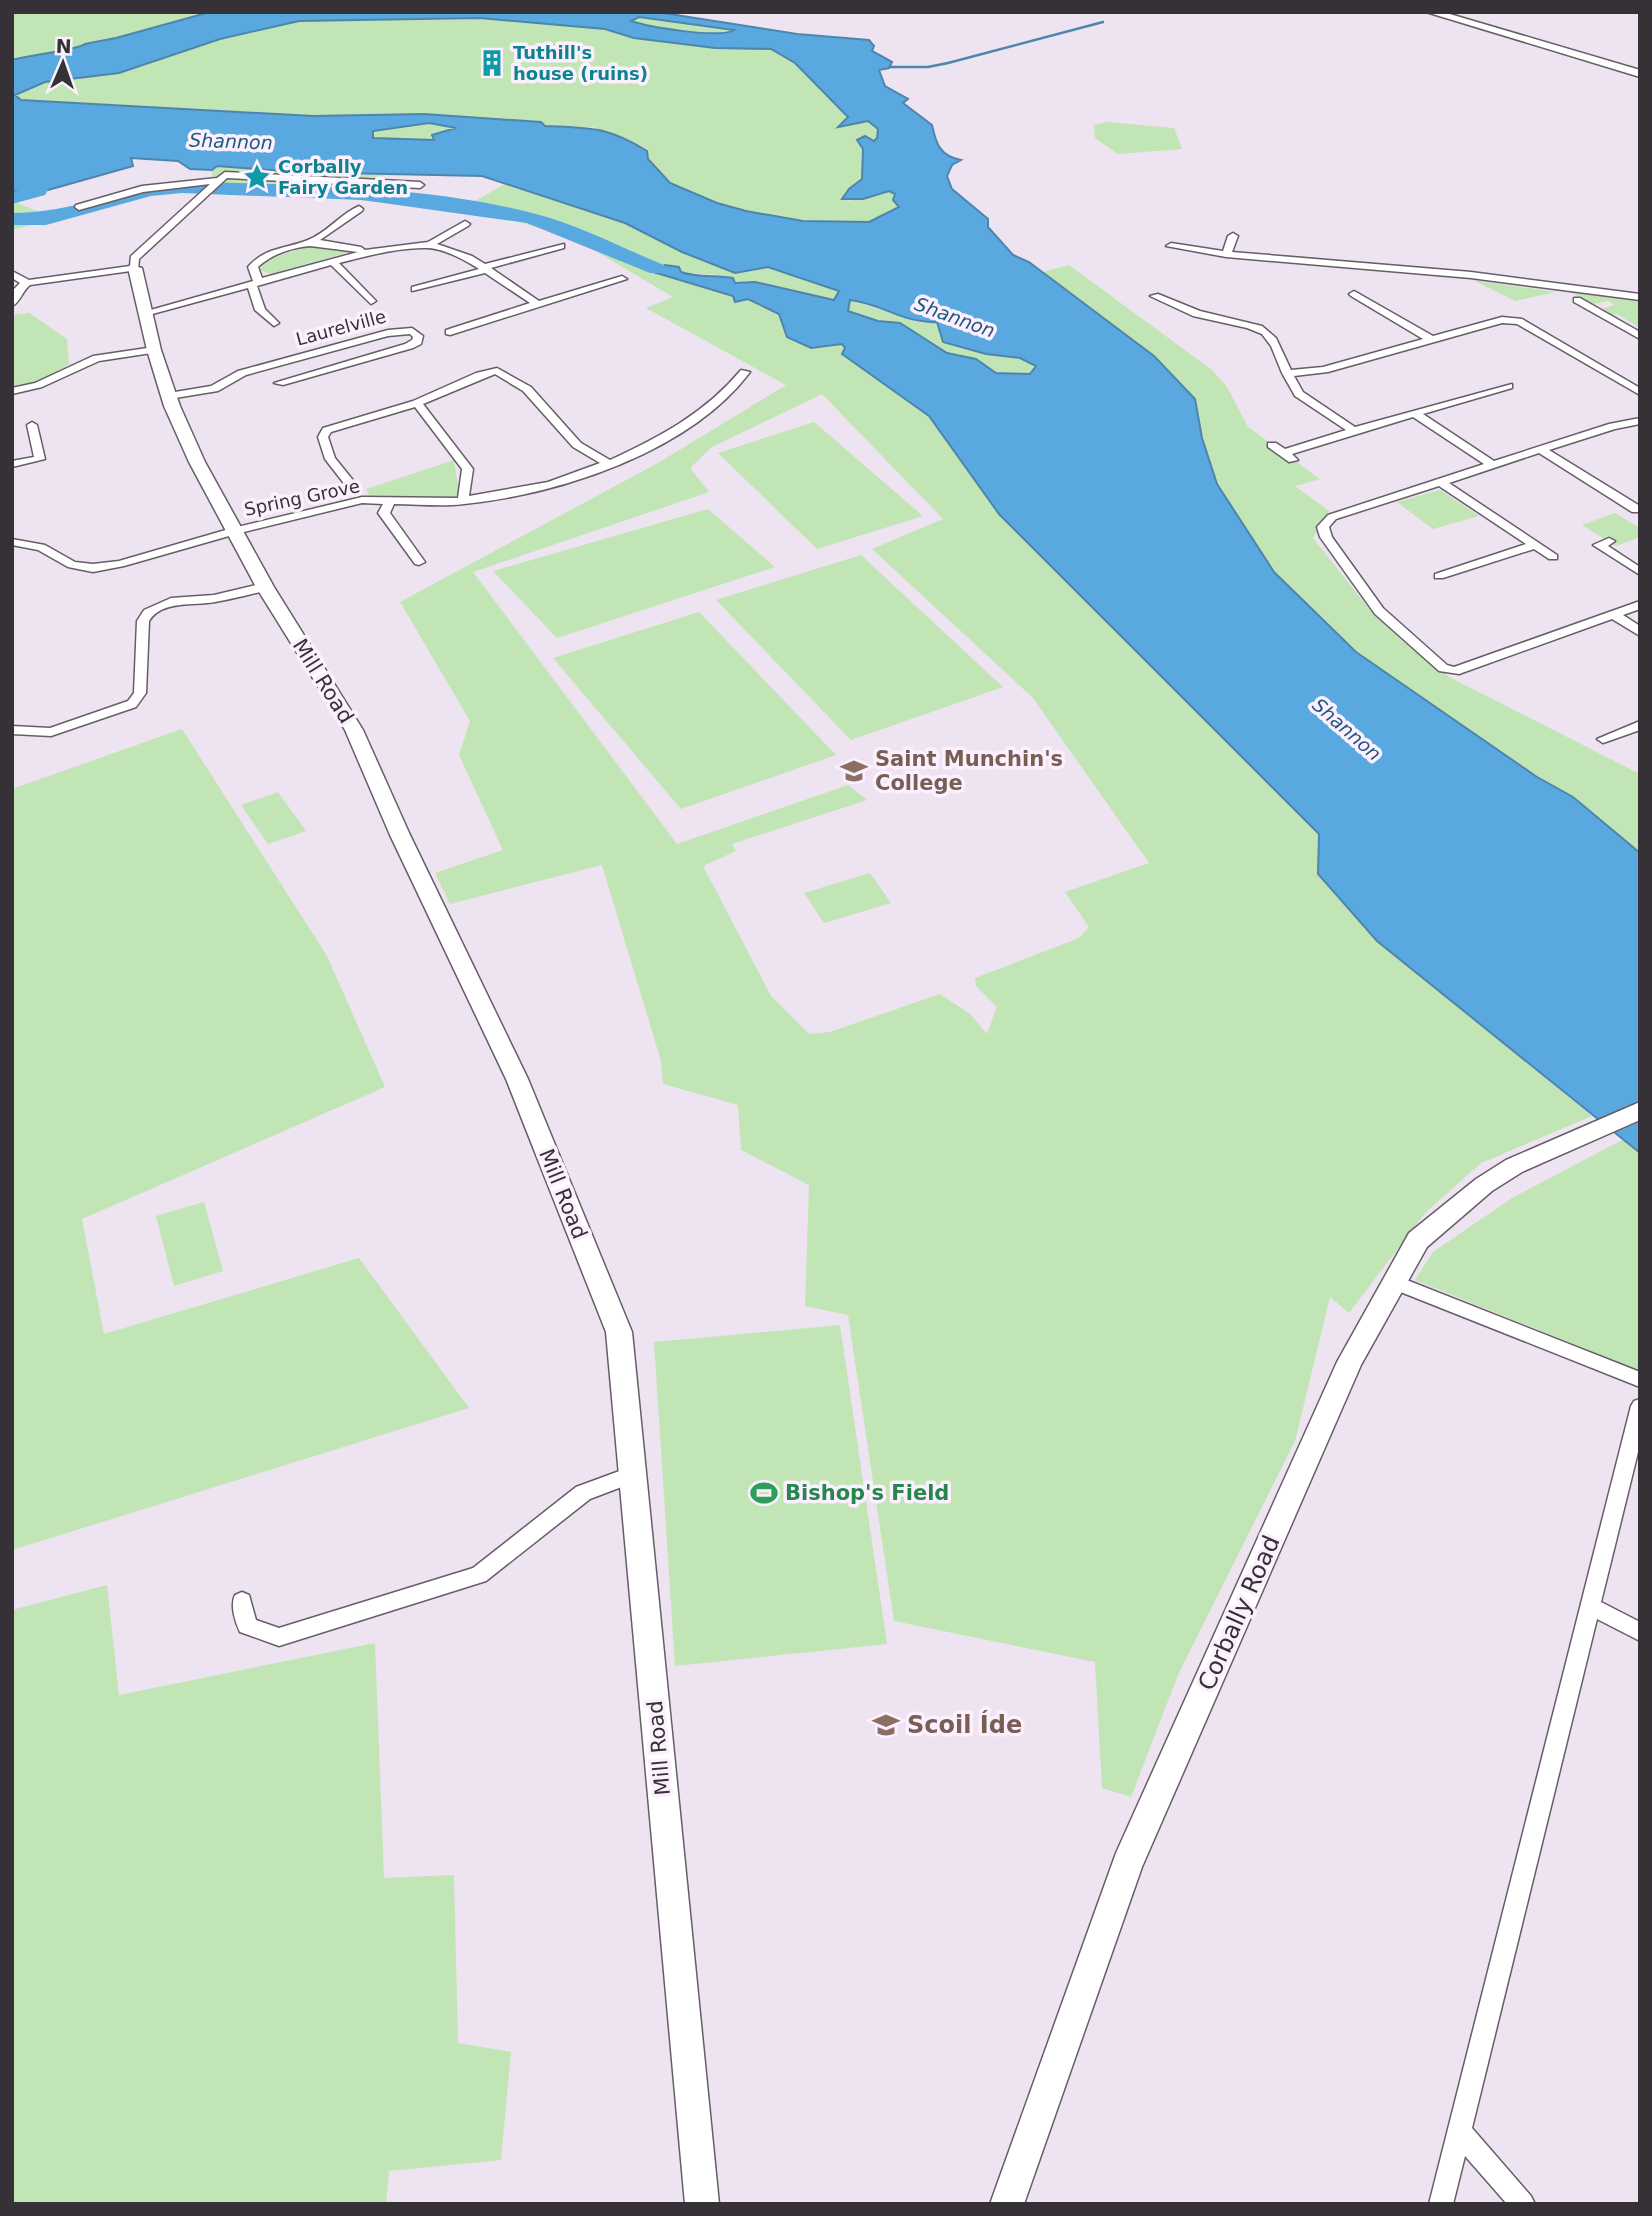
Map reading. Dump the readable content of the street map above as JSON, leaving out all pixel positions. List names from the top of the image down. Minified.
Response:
{"streets":{"street":["Laurelville","Spring Grove","Mill Road","Corbally Road"]},"crossings":[["Laurelville","Mill Road"],["Spring Grove","Mill Road"]],"water":["Shannon"],"places":{"building":["Tuthill's house (ruins)"],"place":["Corbally Fairy Garden"],"school or university":["Saint Munchin's College","Scoil Íde"],"sports":["Bishop's Field"]},"north":"top"}
